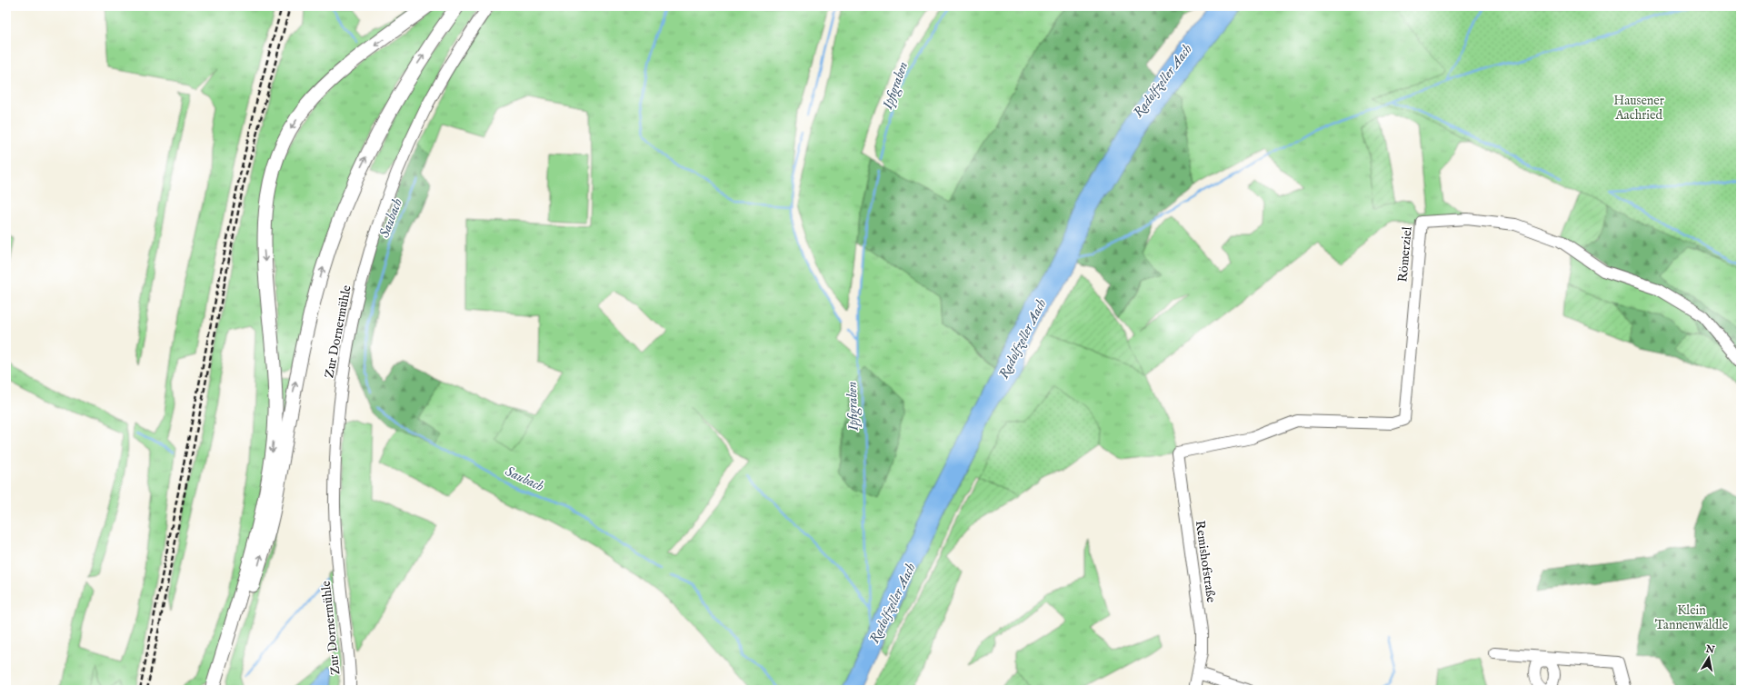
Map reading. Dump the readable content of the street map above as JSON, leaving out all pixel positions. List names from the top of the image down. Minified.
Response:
{"streets":{"street":["Römerziel","Zur Dornermühle","Remishofstraße"]},"crossings":[["Römerziel","Remishofstraße"]],"water":["Radolfzeller Aach","Ipfigraben","Saubach"],"parks":["Hausener Aachried","Klein Tannenwäldle"],"north":"top"}
